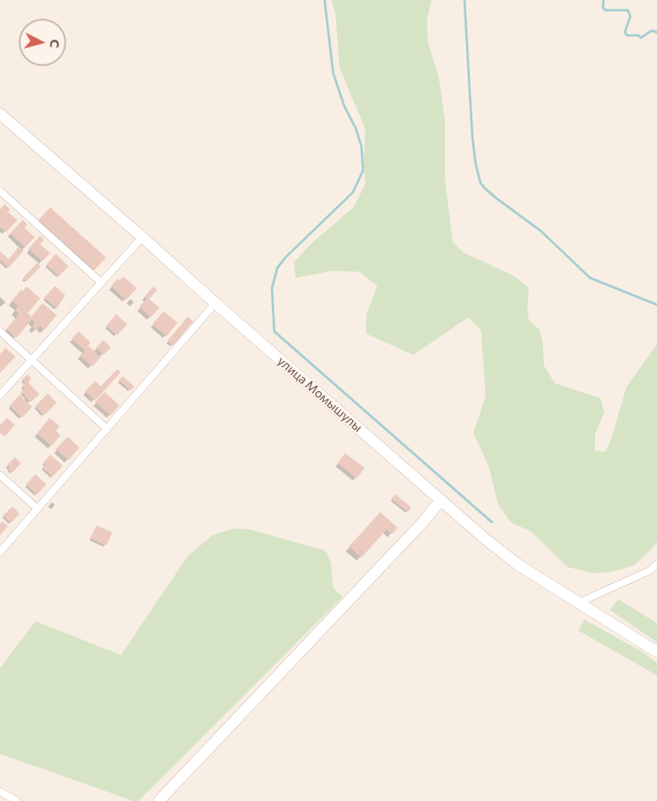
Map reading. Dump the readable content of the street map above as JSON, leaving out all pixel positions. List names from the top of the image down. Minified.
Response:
{"streets":{"street":["улица Момышулы"]},"north":"right"}
